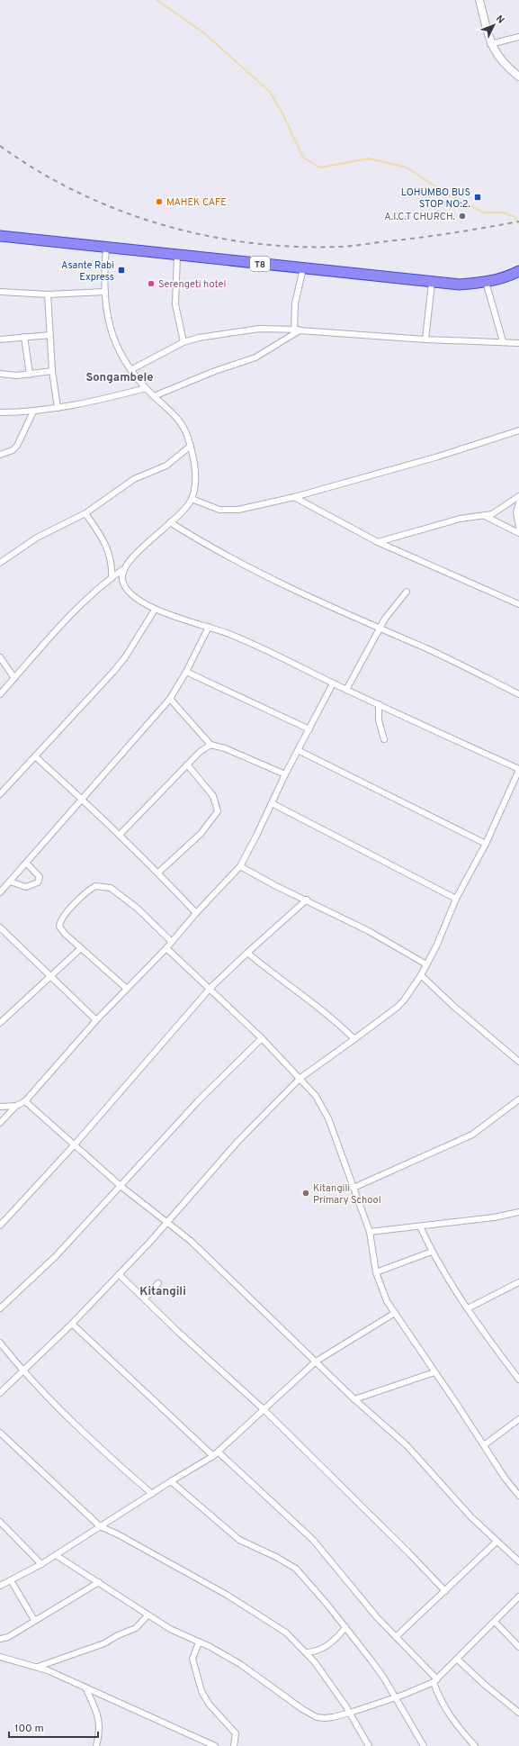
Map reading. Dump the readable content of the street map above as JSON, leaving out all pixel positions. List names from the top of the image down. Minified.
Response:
{"streets":{"highway":["T8"]},"districts":["Songambele","Kitangili"],"places":{"transit":["LOHUMBO BUS STOP NO:2.","Asante Rabi Express"],"other":["MAHEK CAFE","A.I.C.T CHURCH.","Serengeti hotel","Kitangili Primary School"]},"scale_bar":"100 m","north":"top right"}
